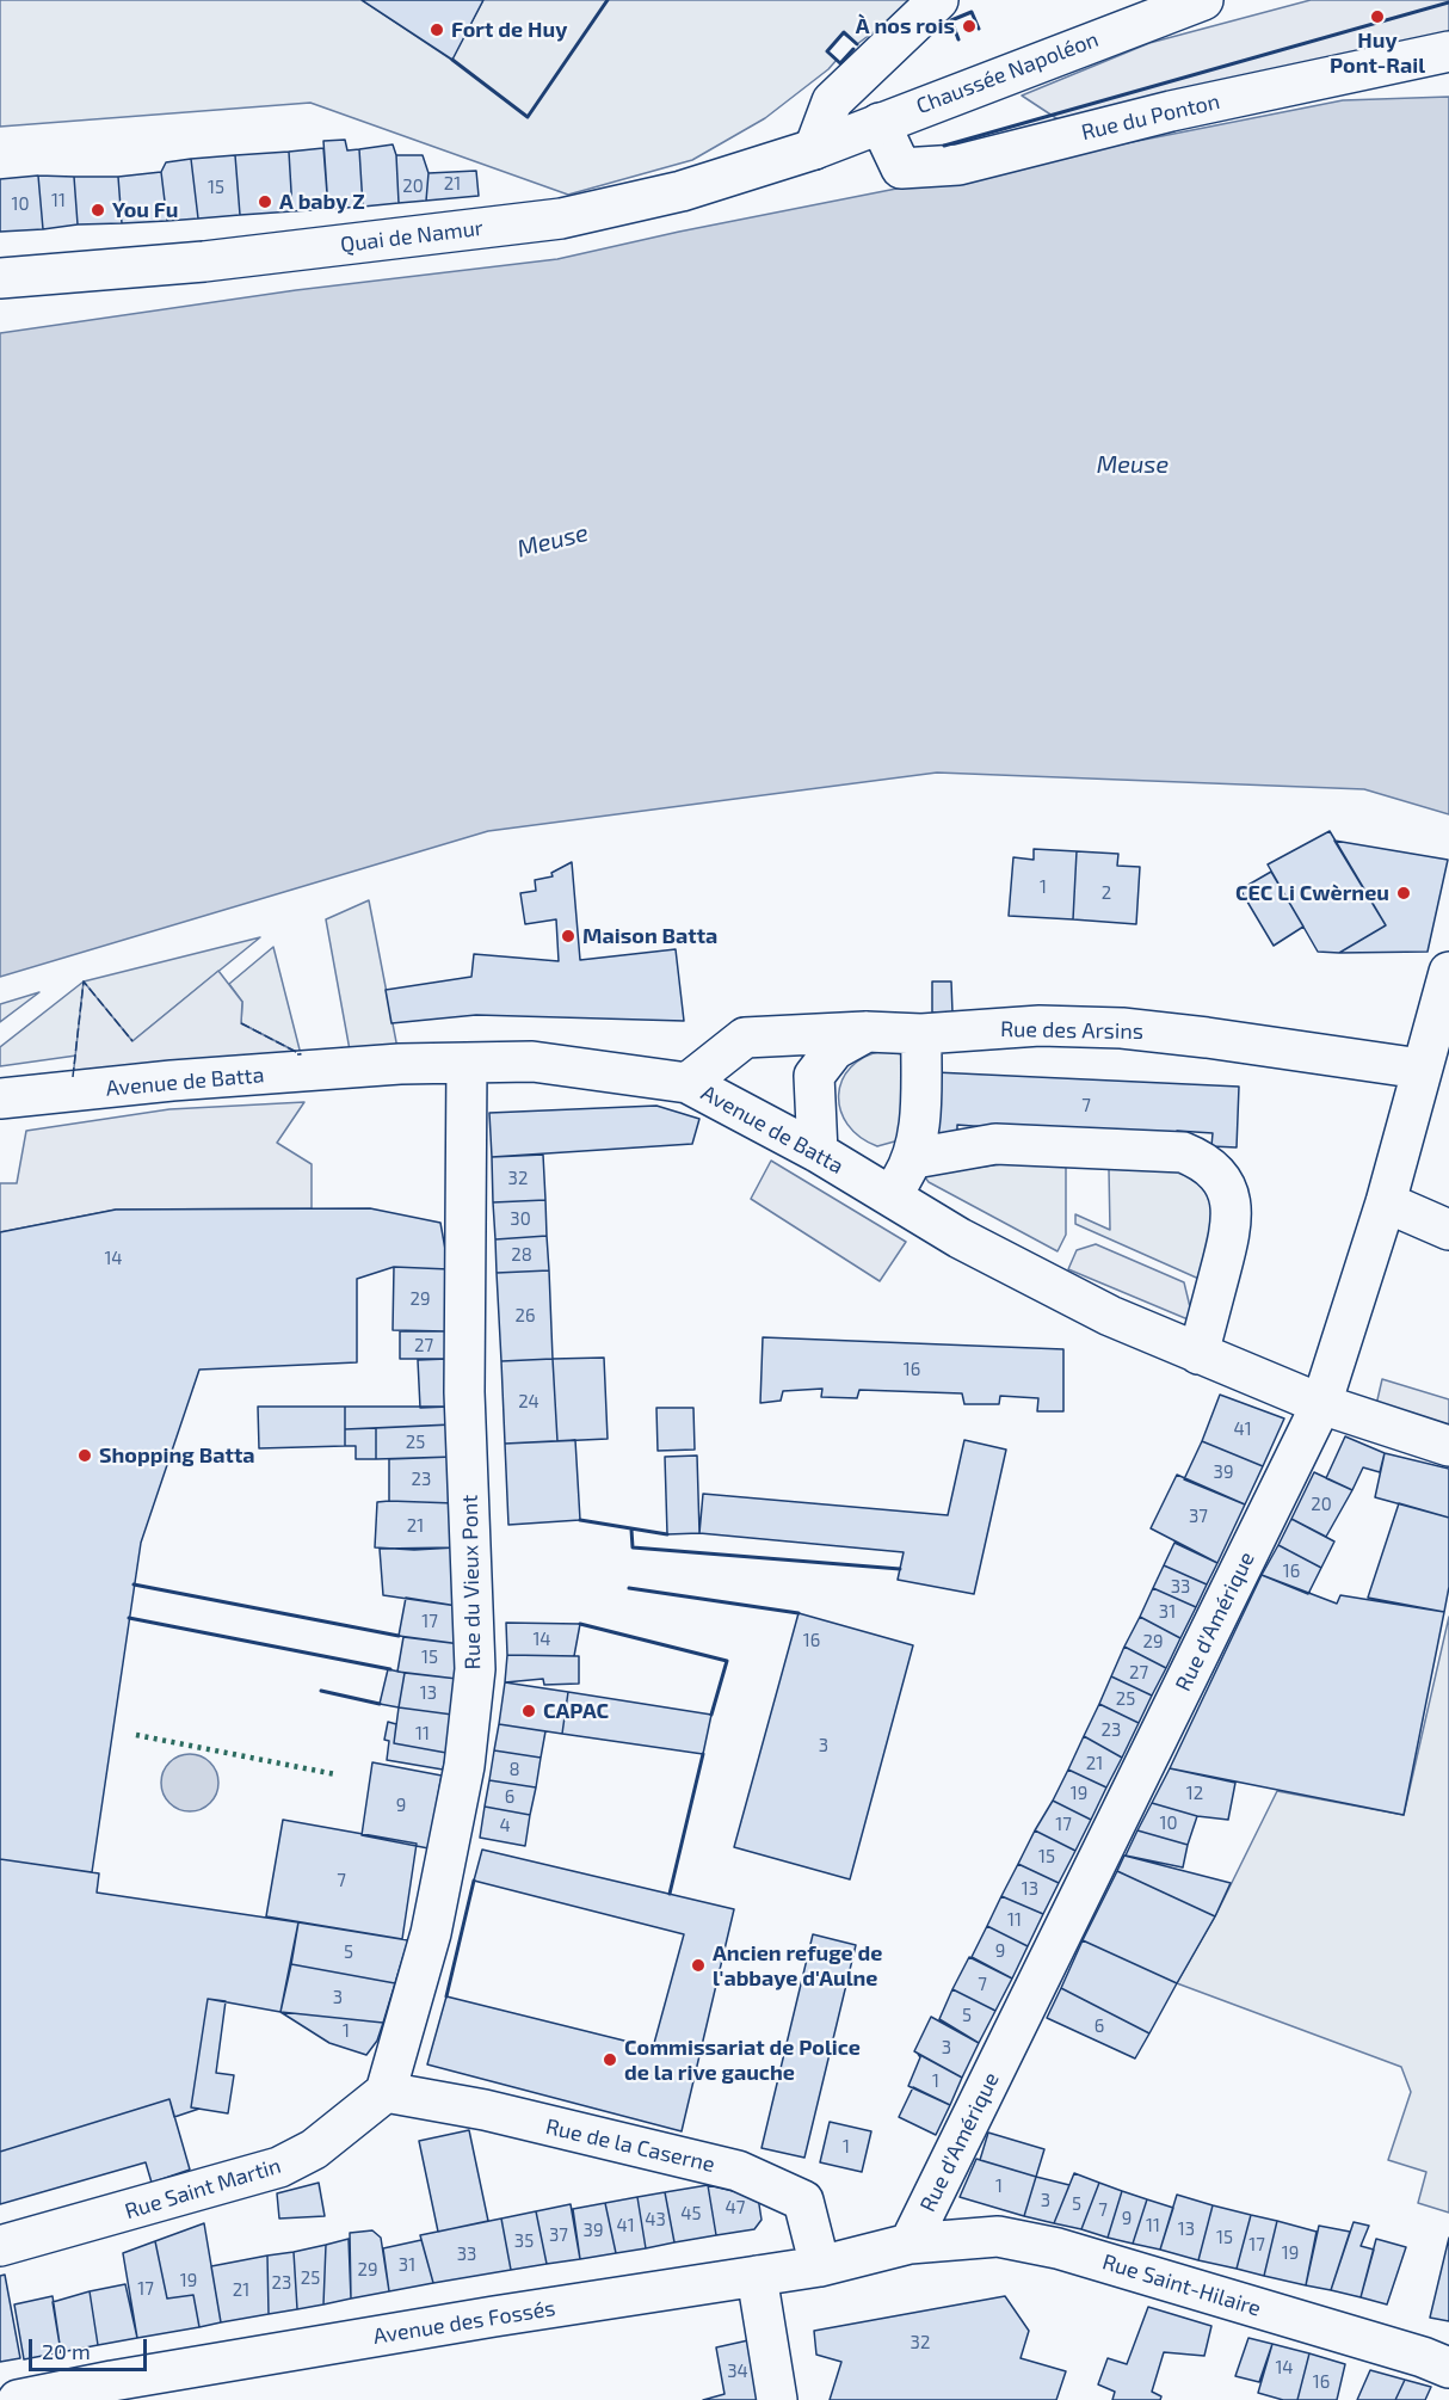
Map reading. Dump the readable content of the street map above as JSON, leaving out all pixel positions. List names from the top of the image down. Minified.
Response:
{"streets":{"street":["Chaussée Napoléon","Rue du Ponton","Quai de Namur","Rue des Arsins","Avenue de Batta","Rue du Vieux Pont","Rue d'Amérique","Rue de la Caserne","Rue Saint Martin","Rue Saint-Hilaire","Avenue des Fossés"]},"crossings":[["Chaussée Napoléon","Rue du Ponton"],["Chaussée Napoléon","Quai de Namur"],["Rue des Arsins","Avenue de Batta"],["Rue des Arsins","Rue d'Amérique"],["Avenue de Batta","Rue du Vieux Pont"],["Avenue de Batta","Rue d'Amérique"],["Rue du Vieux Pont","Rue de la Caserne"],["Rue du Vieux Pont","Rue Saint Martin"],["Rue d'Amérique","Rue Saint-Hilaire"],["Rue d'Amérique","Avenue des Fossés"],["Rue de la Caserne","Rue Saint Martin"],["Rue de la Caserne","Avenue des Fossés"],["Rue Saint-Hilaire","Avenue des Fossés"]],"water":["Meuse"],"places":["Huy Pont-Rail","À nos rois","Fort de Huy","A baby Z","You Fu","CEC Li Cwèrneu","Maison Batta","Shopping Batta","CAPAC","Ancien refuge de l'abbaye d'Aulne","Commissariat de Police de la rive gauche"],"house_numbers":["21","20","15","11","10","1","2","7","32","30","28","14","29","26","27","16","24","41","25","39","23","20","37","21","16","33","31","17","14","16","29","15","27","13","25","23","11","3","21","8","19","12","6","9","10","17","4","15","7","13","11","9","5","7","3","5","6","1","3","1","1","1","3","5","47","7","45","9","43","41","11","13","39","37","15","35","17","19","33","31","29","25","19","23","17","21","32","14","34","16"],"scale_bar":"20 m"}
